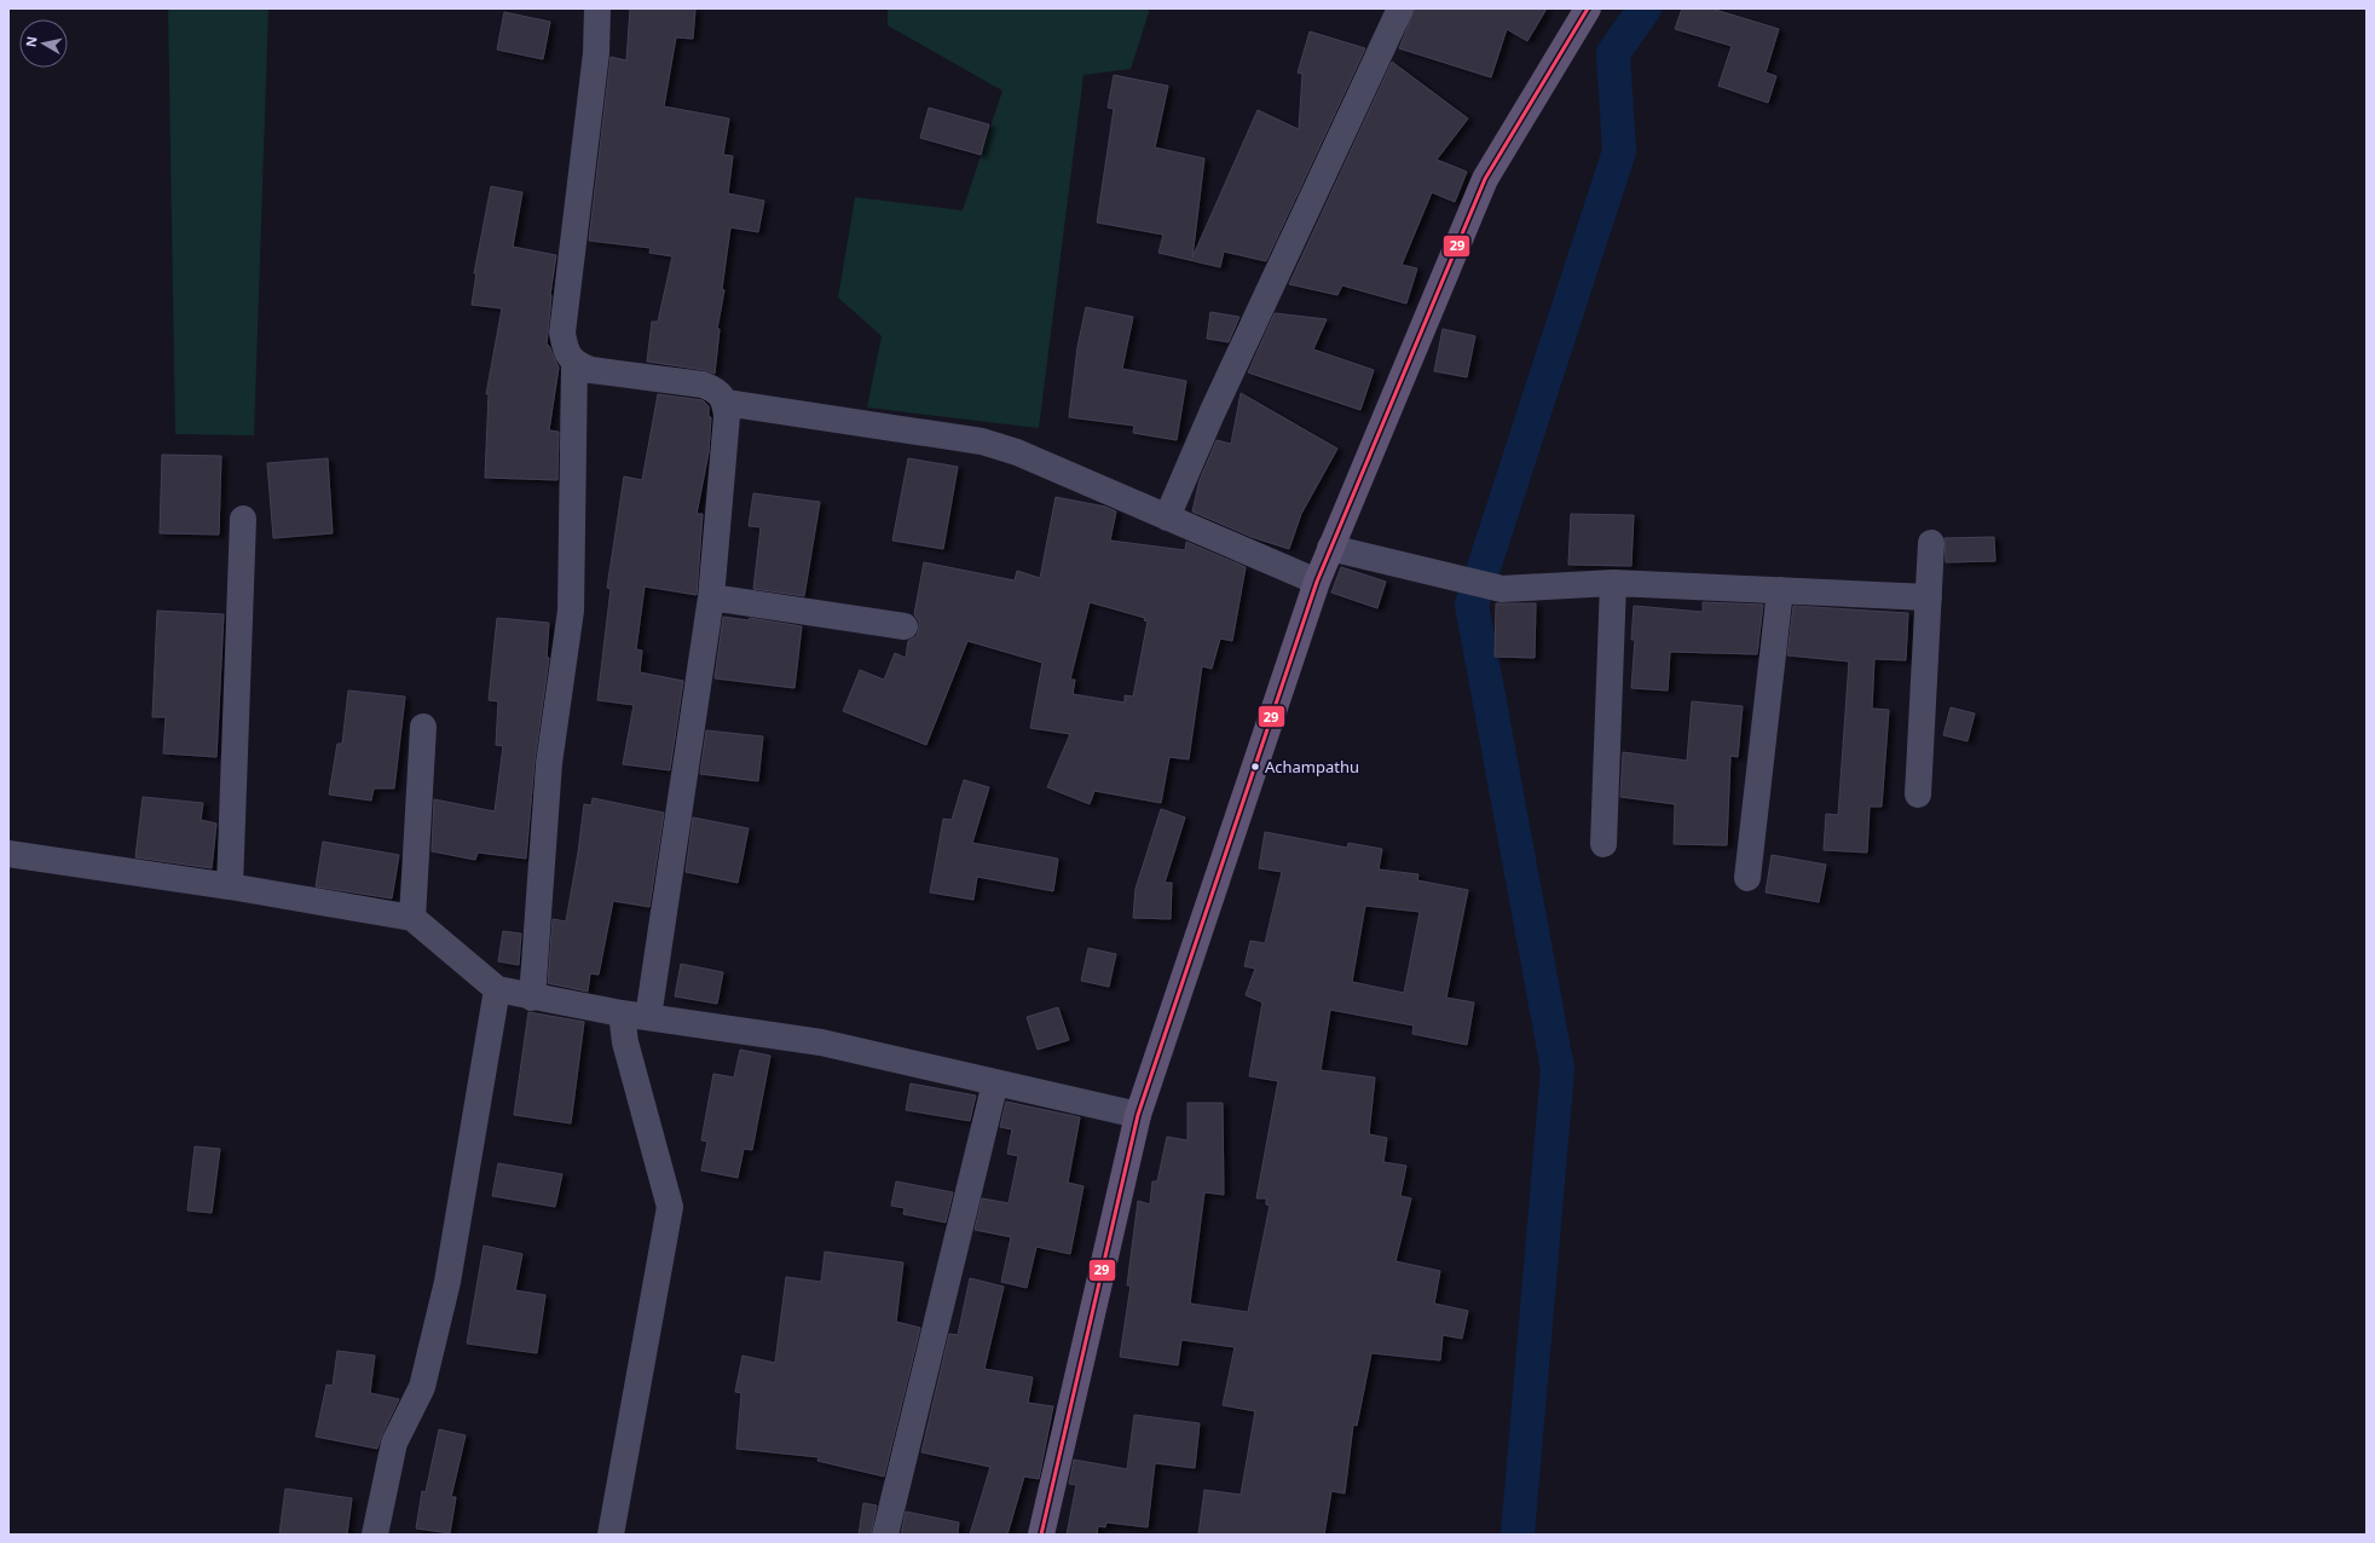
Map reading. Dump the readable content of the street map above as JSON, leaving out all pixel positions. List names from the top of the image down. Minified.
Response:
{"places":["Achampathu"],"lines":["transit line 29"],"north":"left"}
